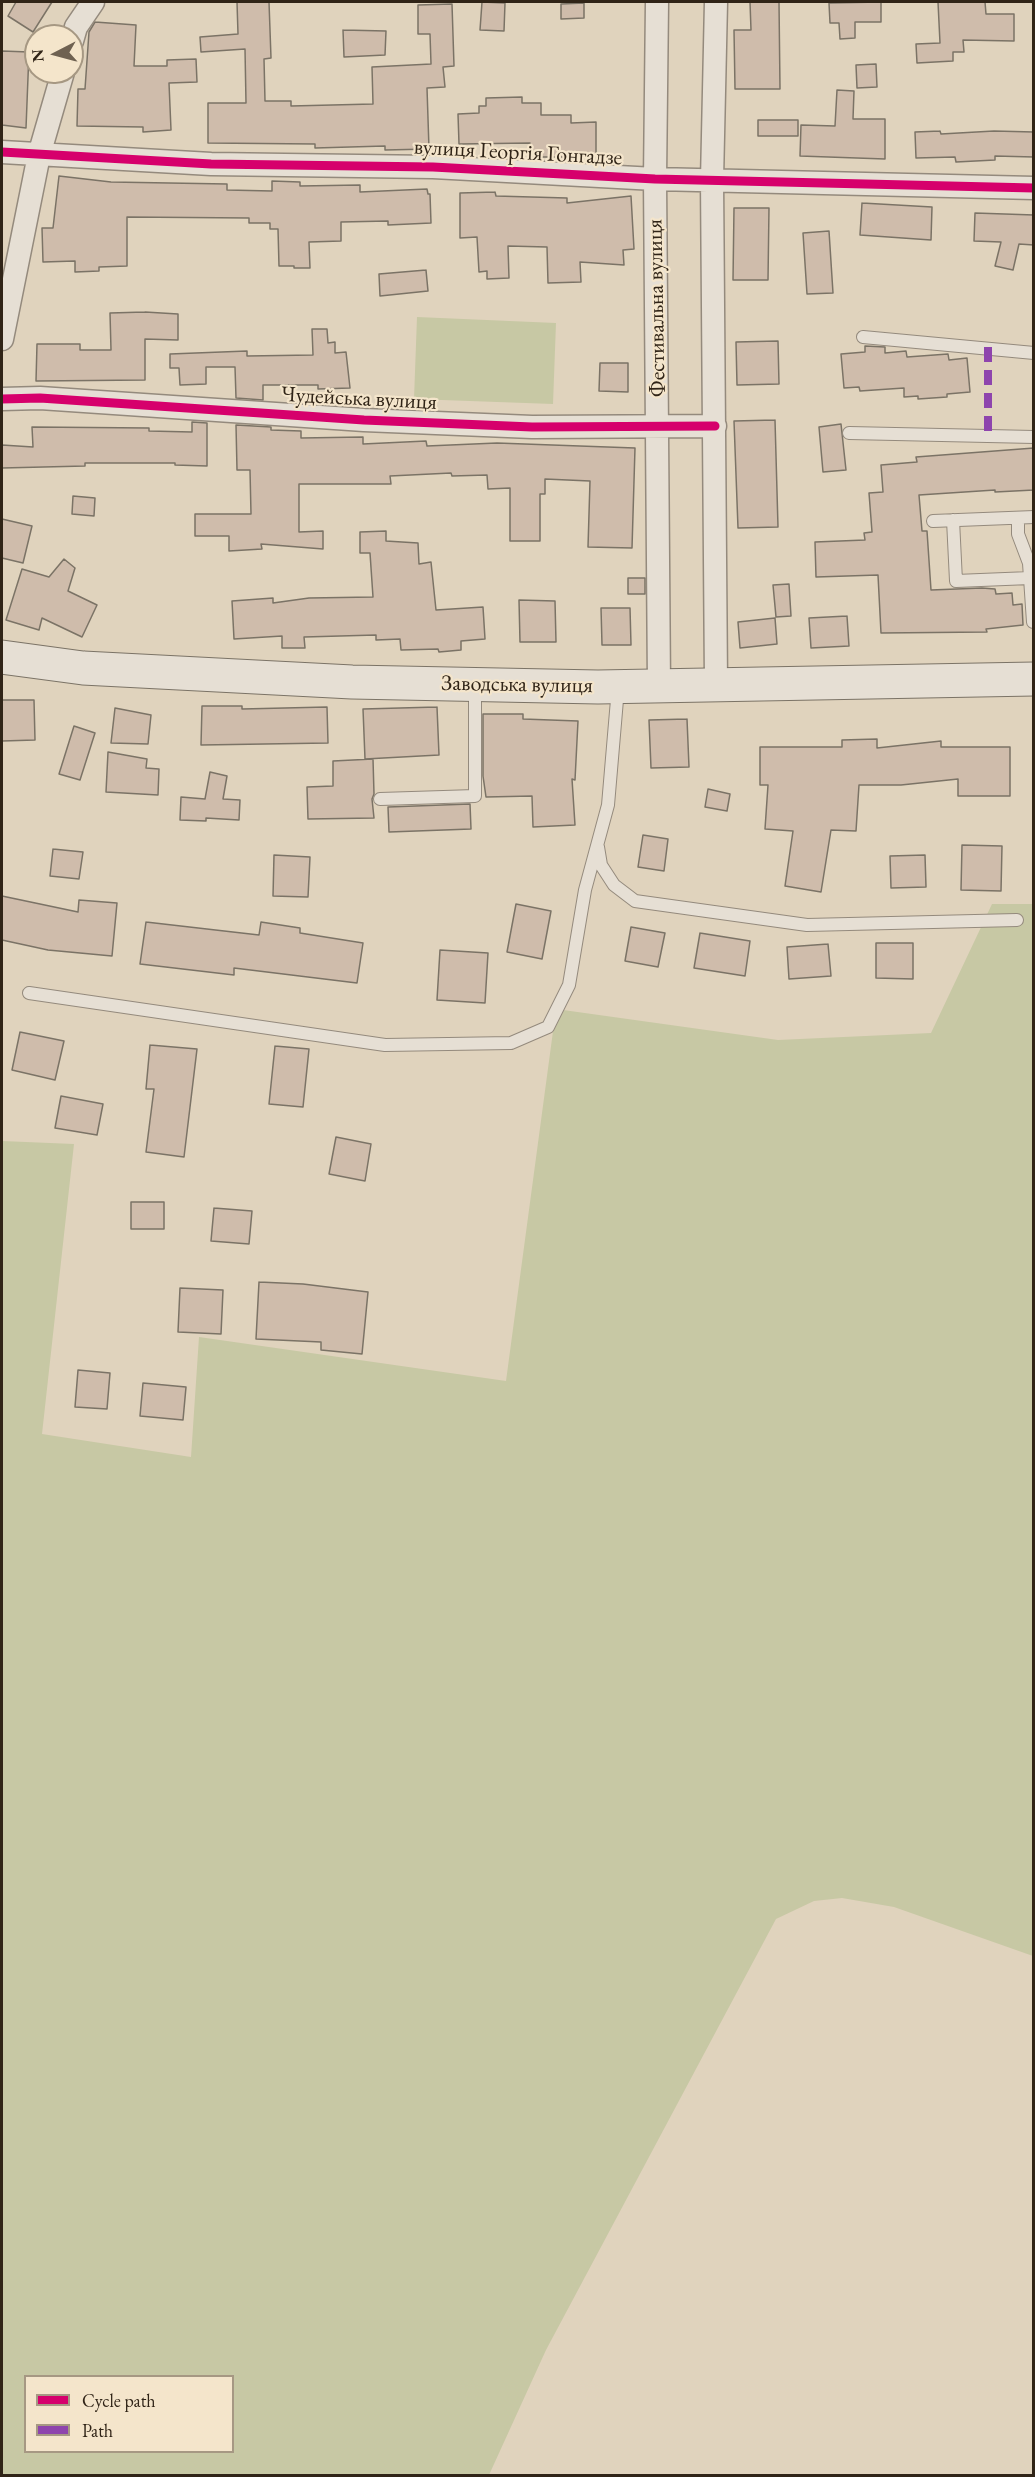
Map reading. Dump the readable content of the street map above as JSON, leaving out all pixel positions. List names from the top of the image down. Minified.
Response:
{"streets":{"main road":["Заводська вулиця"],"street":["вулиця Георгія Гонгадзе","Фестивальна вулиця","Чудейська вулиця"]},"crossings":[["вулиця Георгія Гонгадзе","Фестивальна вулиця"],["Фестивальна вулиця","Чудейська вулиця"],["Фестивальна вулиця","Заводська вулиця"]],"legend":["Cycle path","Path"],"north":"left"}
